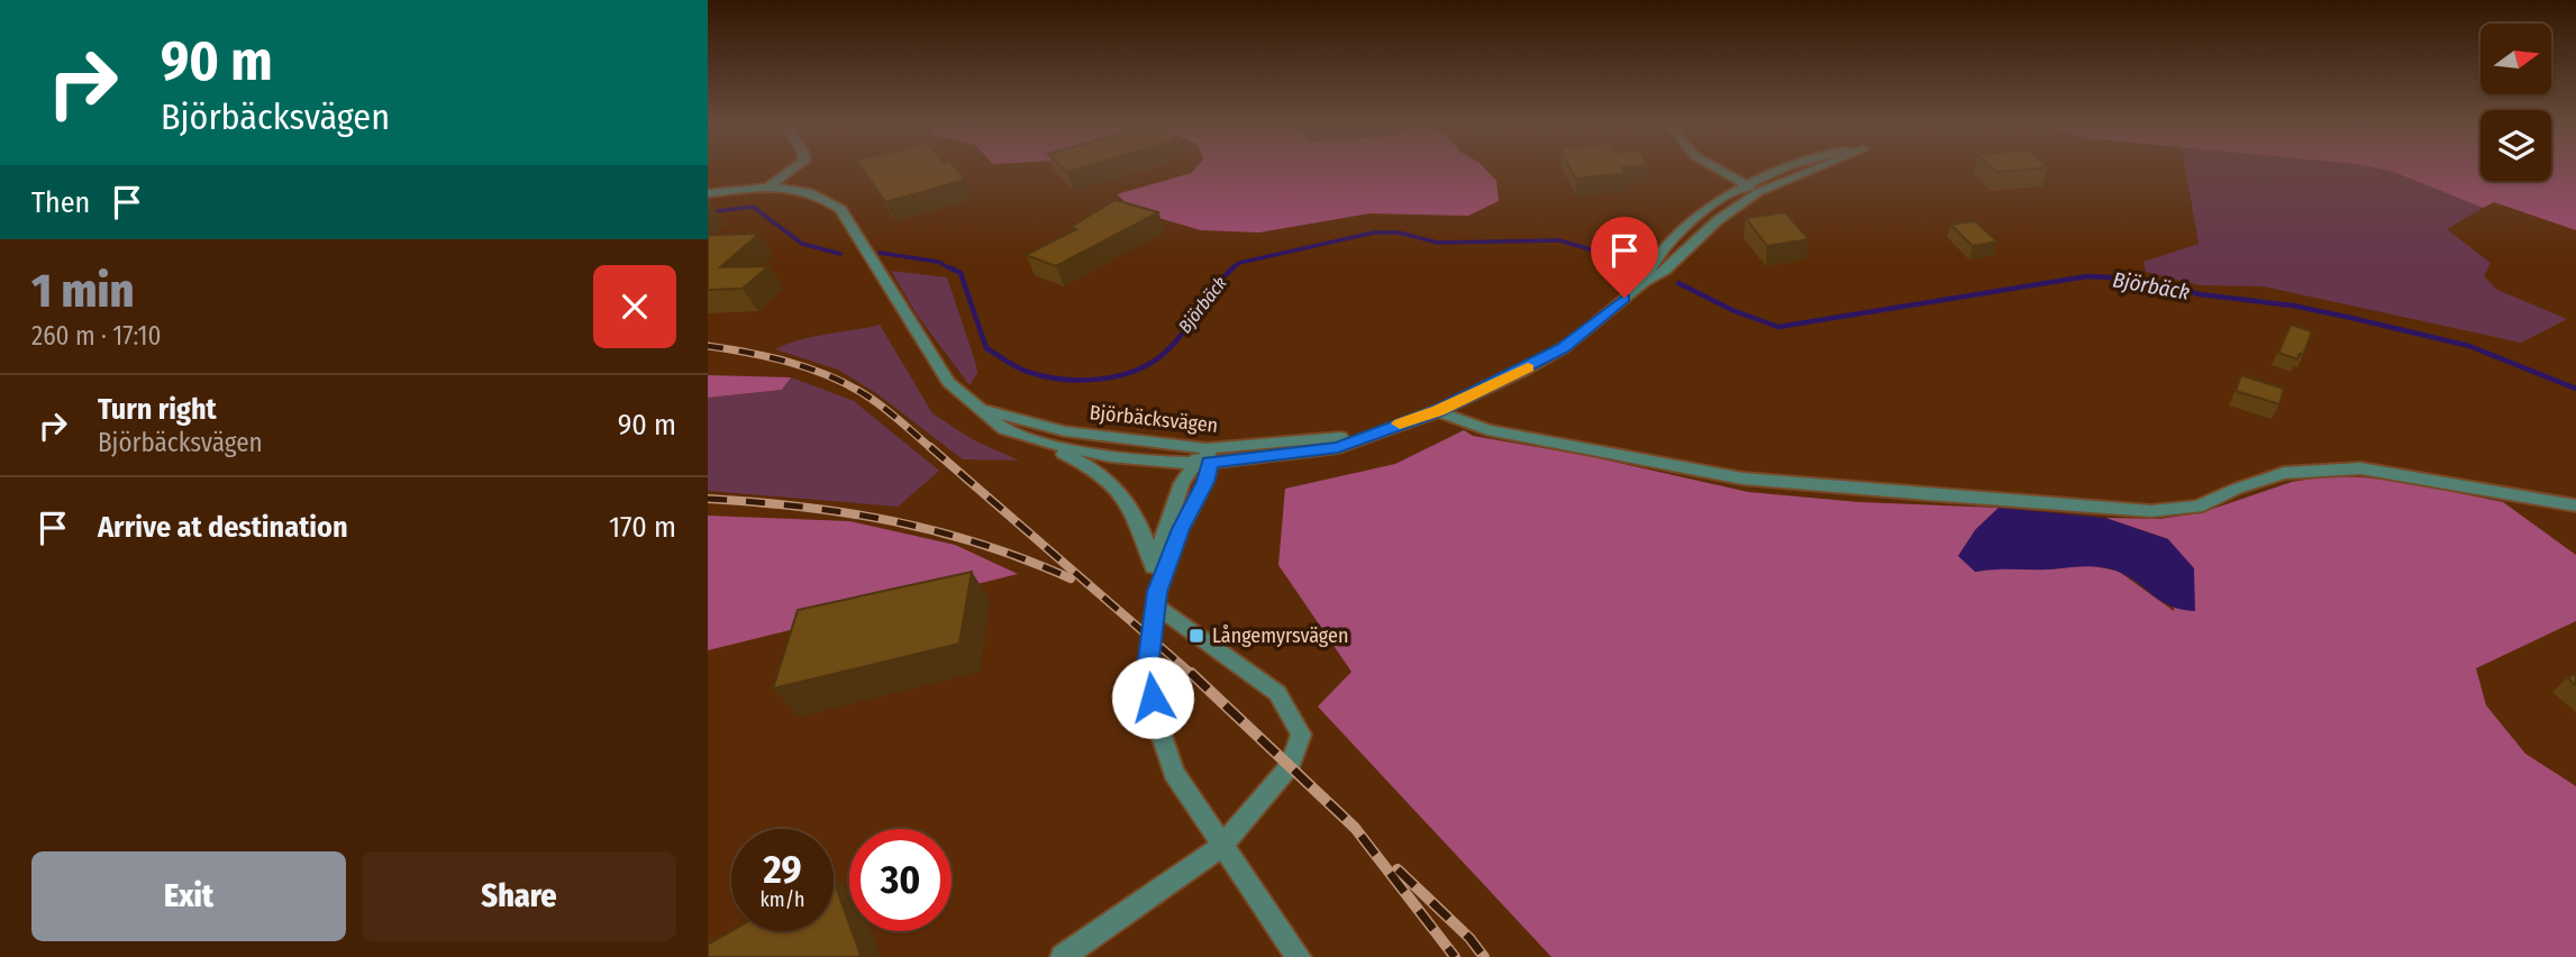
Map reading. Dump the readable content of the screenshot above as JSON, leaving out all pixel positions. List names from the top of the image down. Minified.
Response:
{"streets":{"street":["Björbäcksvägen"]},"water":["Björbäck"],"places":{"transit":["Långemyrsvägen"]},"north":"right","page":{"turn":["90 m","Björbäcksvägen"],"then":"Then","heading":["1 min","260 m · 17:10"],"list":[{"name":"Turn right","note":"Björbäcksvägen","value":"90 m"},{"name":"Arrive at destination","value":"170 m"}],"speed":"29 km/h","limit":"30","buttons":["Exit","Share"]}}
